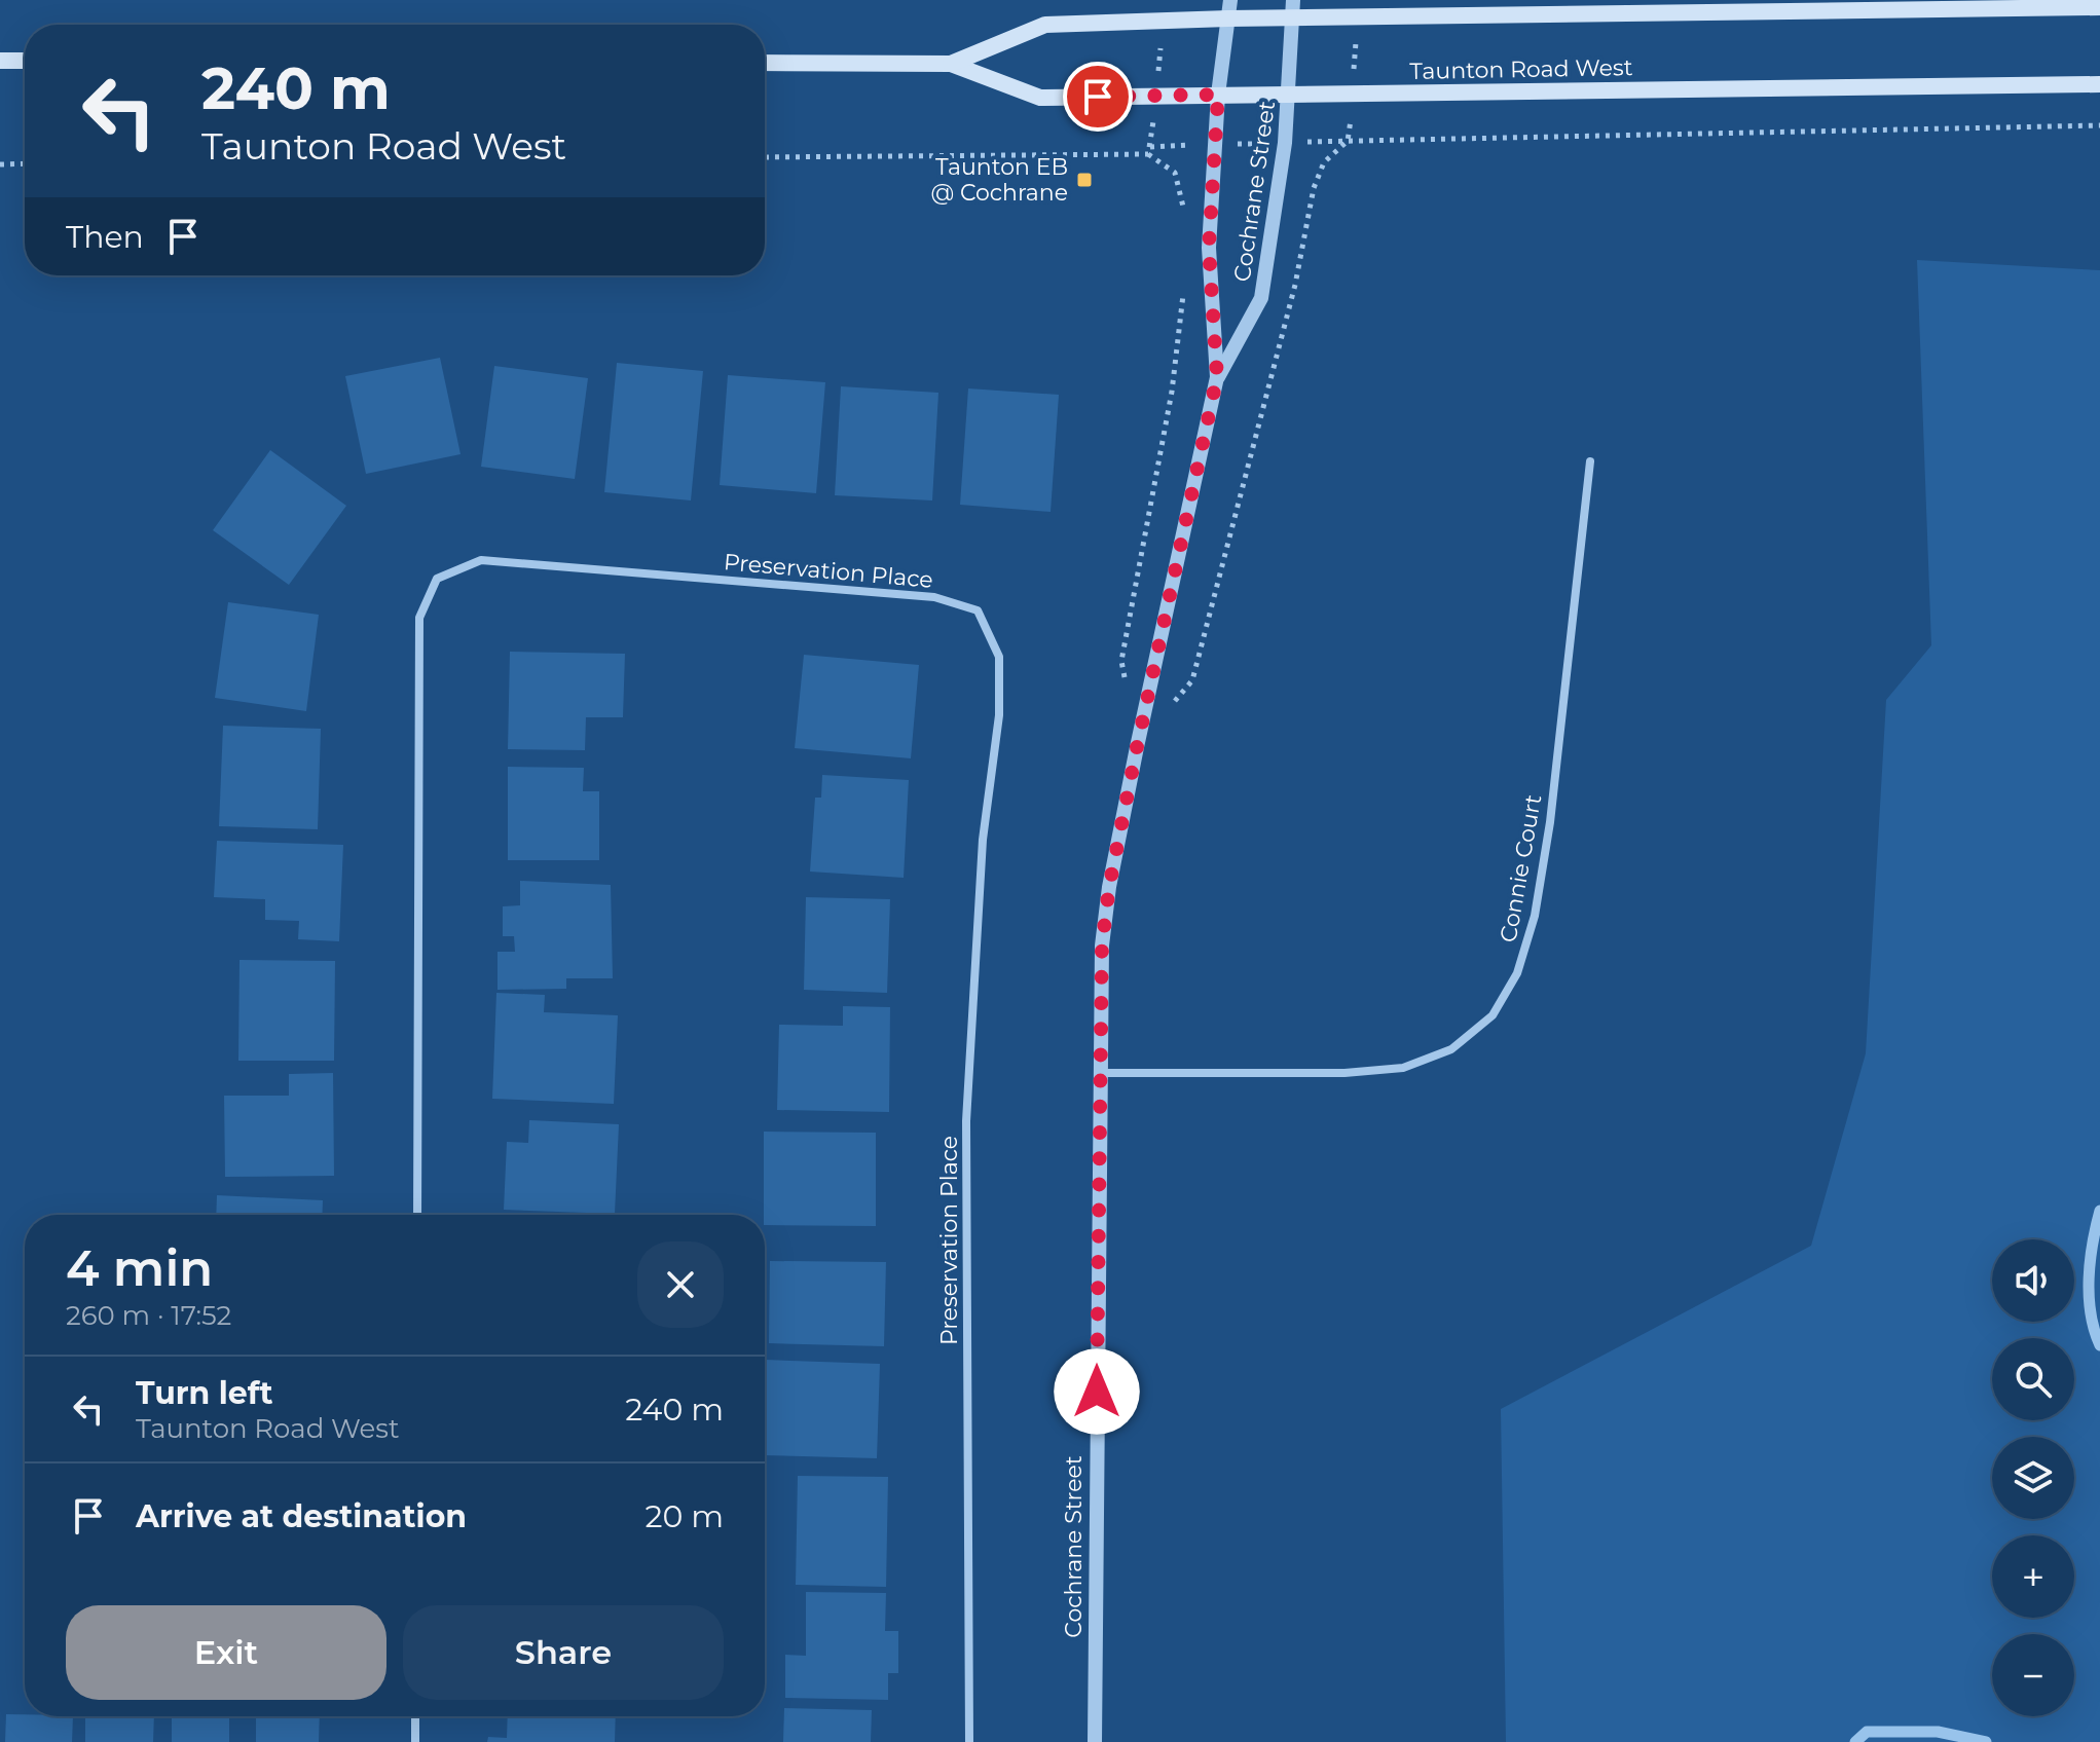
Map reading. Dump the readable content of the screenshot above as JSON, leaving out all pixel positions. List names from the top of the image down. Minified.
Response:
{"streets":{"main road":["Taunton Road West"],"street":["Cochrane Street","Preservation Place","Connie Court"]},"crossings":[["Taunton Road West","Cochrane Street"],["Cochrane Street","Connie Court"]],"places":{"transit":["Taunton EB @ Cochrane"]},"page":{"turn":["240 m","Taunton Road West"],"then":"Then","heading":["4 min","260 m · 17:52"],"map_buttons":["+","−"],"list":[{"name":"Turn left","note":"Taunton Road West","value":"240 m"},{"name":"Arrive at destination","value":"20 m"}],"buttons":["Exit","Share"]}}
